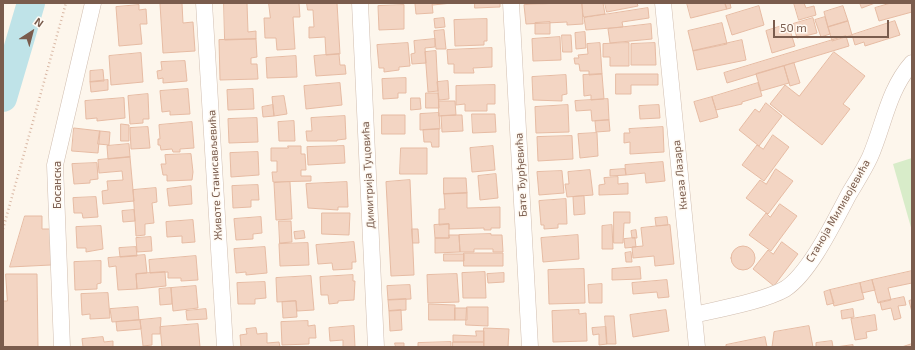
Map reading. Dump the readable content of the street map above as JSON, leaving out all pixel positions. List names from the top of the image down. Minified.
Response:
{"streets":{"street":["Животе Станисављевића","Димитрија Туцовића","Бате Ђурђевића","Кнеза Лазара","Босанска","Станоја Миливојевића"]},"crossings":[["Кнеза Лазара","Станоја Миливојевића"]],"scale_bar":"50 m","north":"top right"}
